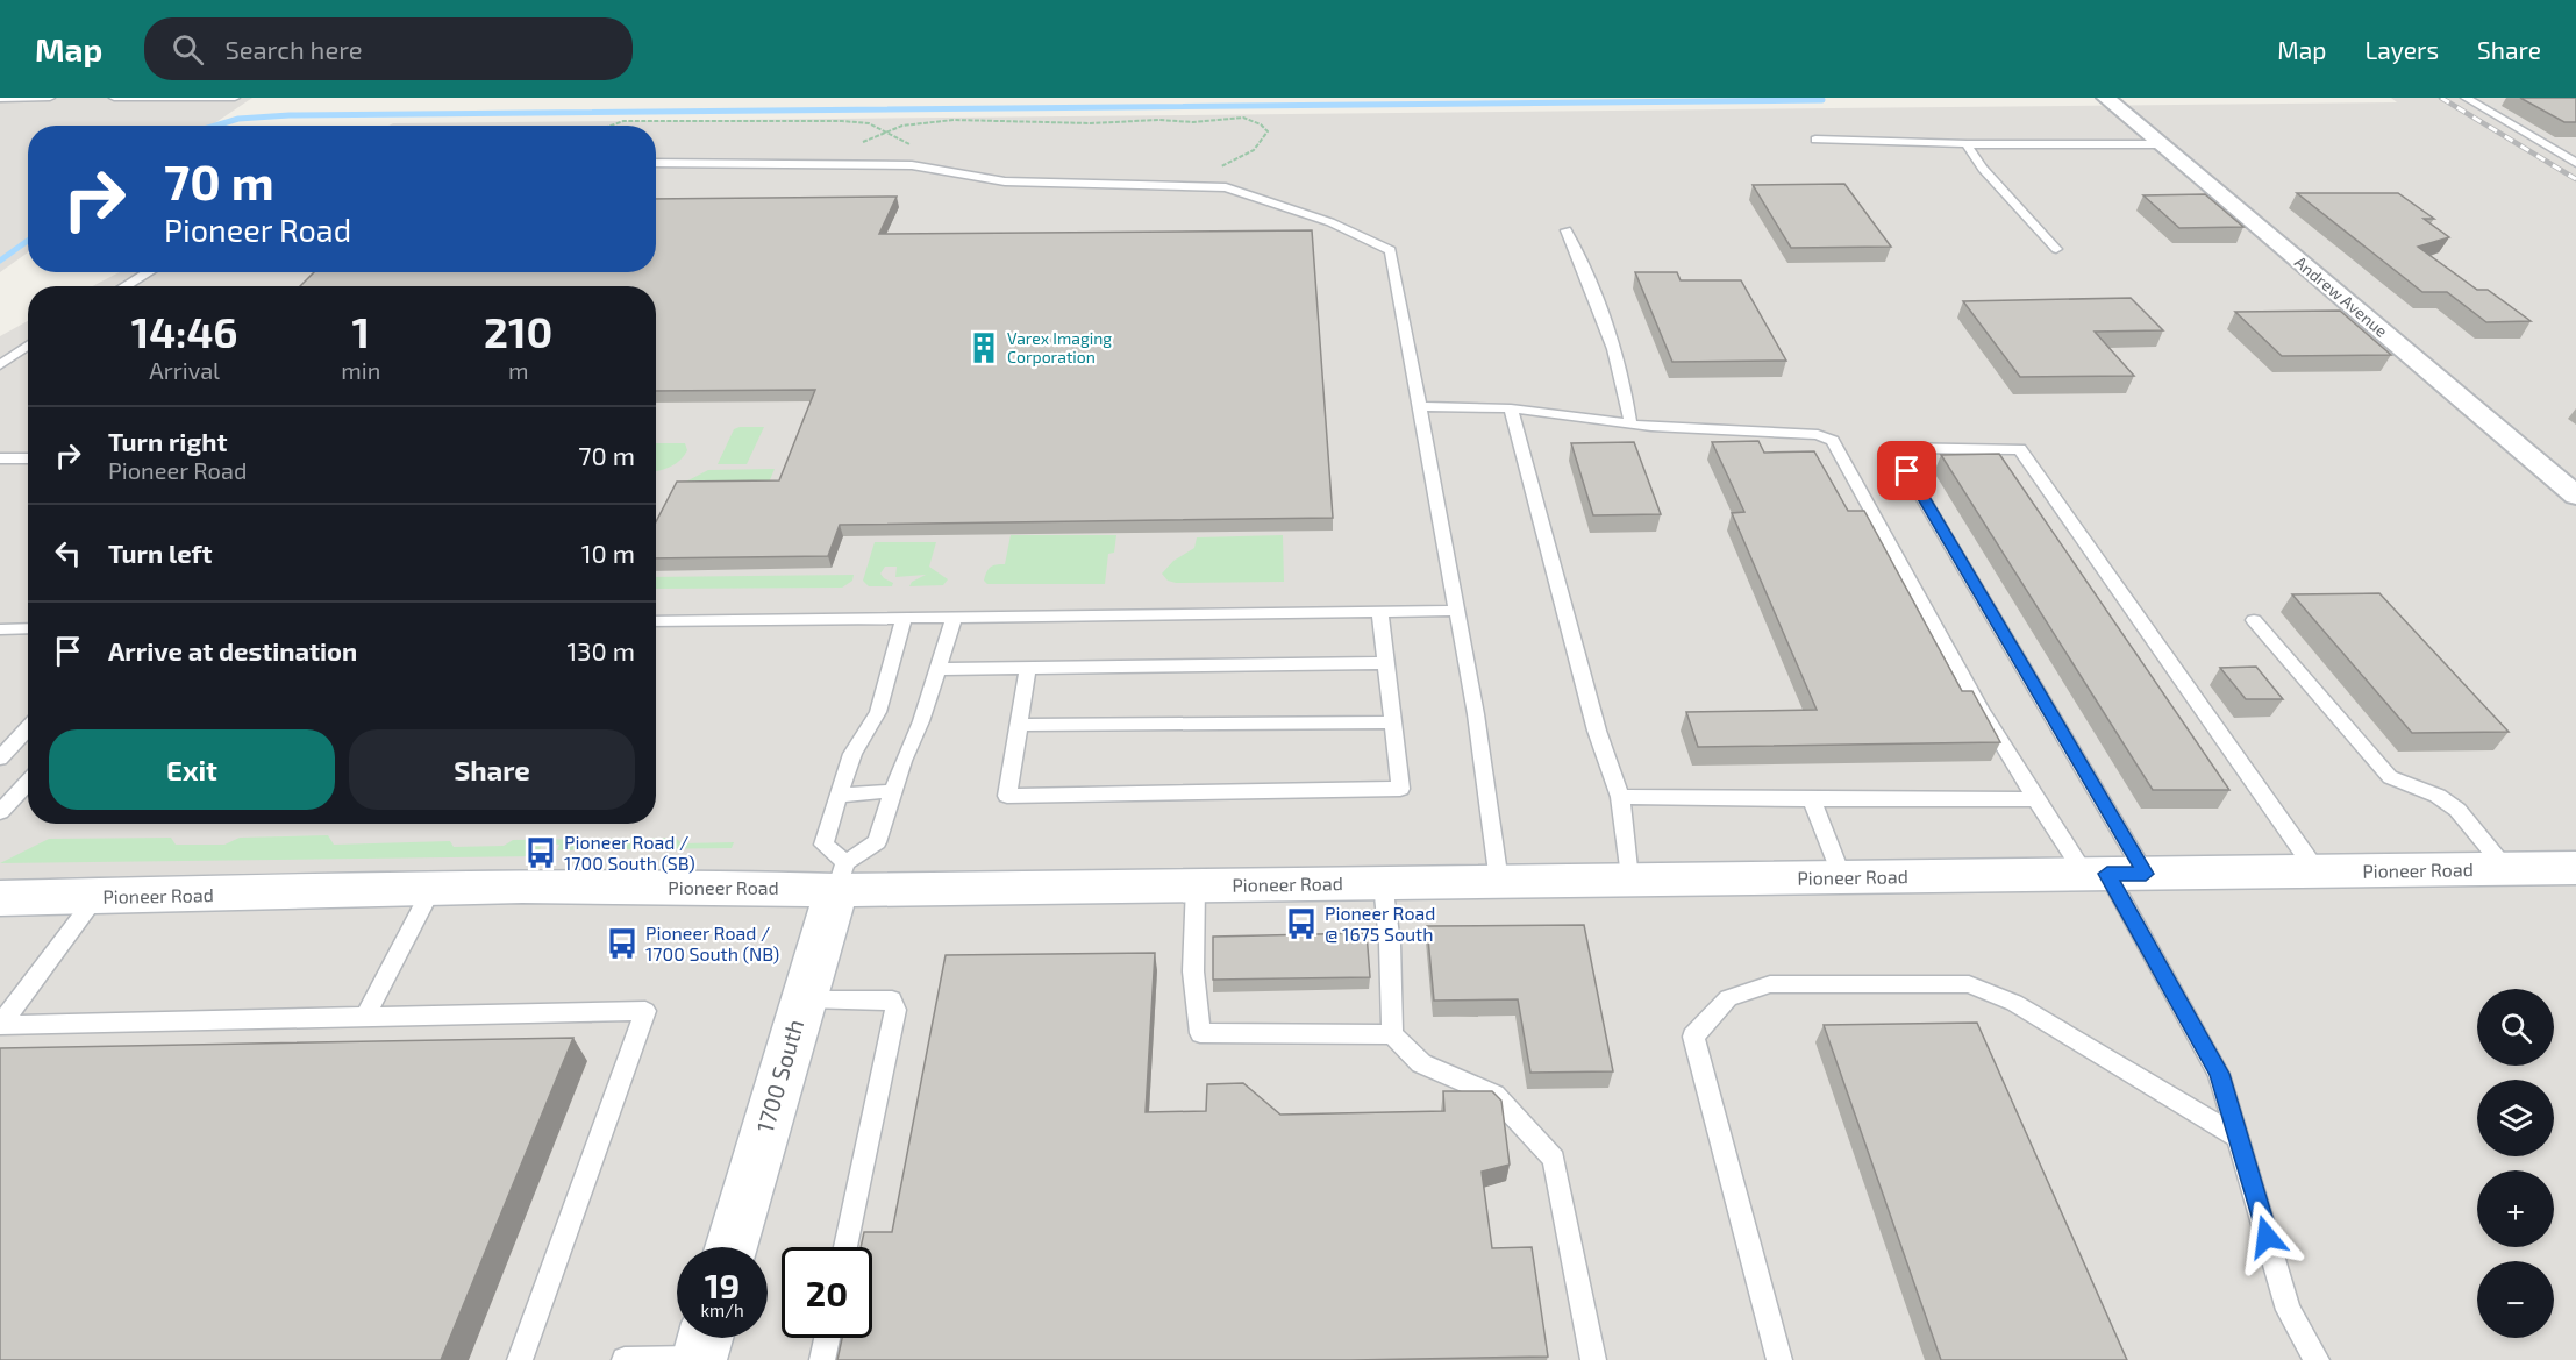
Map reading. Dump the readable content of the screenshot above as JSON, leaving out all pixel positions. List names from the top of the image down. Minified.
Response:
{"streets":{"main road":["Pioneer Road","1700 South"],"street":["Andrew Avenue"]},"crossings":[["Pioneer Road","1700 South"]],"places":{"building":["Varex Imaging Corporation"],"bus stop":["Pioneer Road / 1700 South (SB)","Pioneer Road @ 1675 South","Pioneer Road / 1700 South (NB)"]},"page":{"header":"Map","search":"Search here","nav":["Map","Layers","Share"],"turn":["70 m","Pioneer Road"],"eta":["14:46","Arrival","1","min","210","m"],"list":[{"name":"Turn right","note":"Pioneer Road","value":"70 m"},{"name":"Turn left","value":"10 m"},{"name":"Arrive at destination","value":"130 m"}],"buttons":["Exit","Share"],"map_buttons":["+","−"],"speed":"19 km/h","limit":"20"}}
